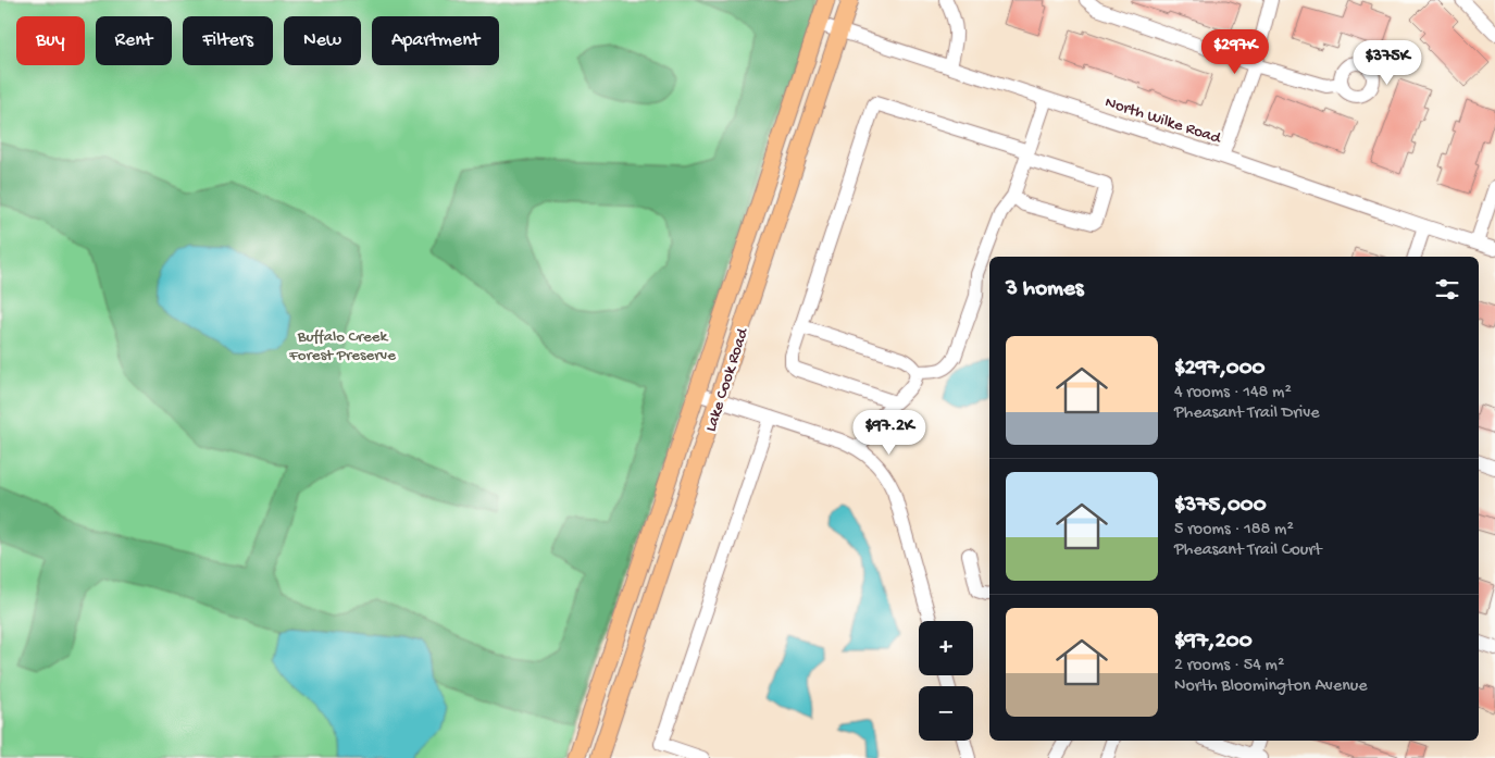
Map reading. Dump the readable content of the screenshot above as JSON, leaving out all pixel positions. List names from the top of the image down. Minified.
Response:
{"streets":{"main road":["Lake Cook Road"],"street":["North Wilke Road"]},"crossings":[["North Wilke Road","Lake Cook Road"]],"parks":["Buffalo Creek Forest Preserve"],"page":{"chip":["Buy","Rent","Filters","New","Apartment"],"price":["$297K","$375K","$97.2K"],"heading":"3 homes","list":[{"name":"$297,000","note":"4 rooms · 148 m² · Pheasant Trail Drive"},{"name":"$375,000","note":"5 rooms · 188 m² · Pheasant Trail Court"},{"name":"$97,200","note":"2 rooms · 54 m² · North Bloomington Avenue"}],"map_buttons":["+","−"]}}
